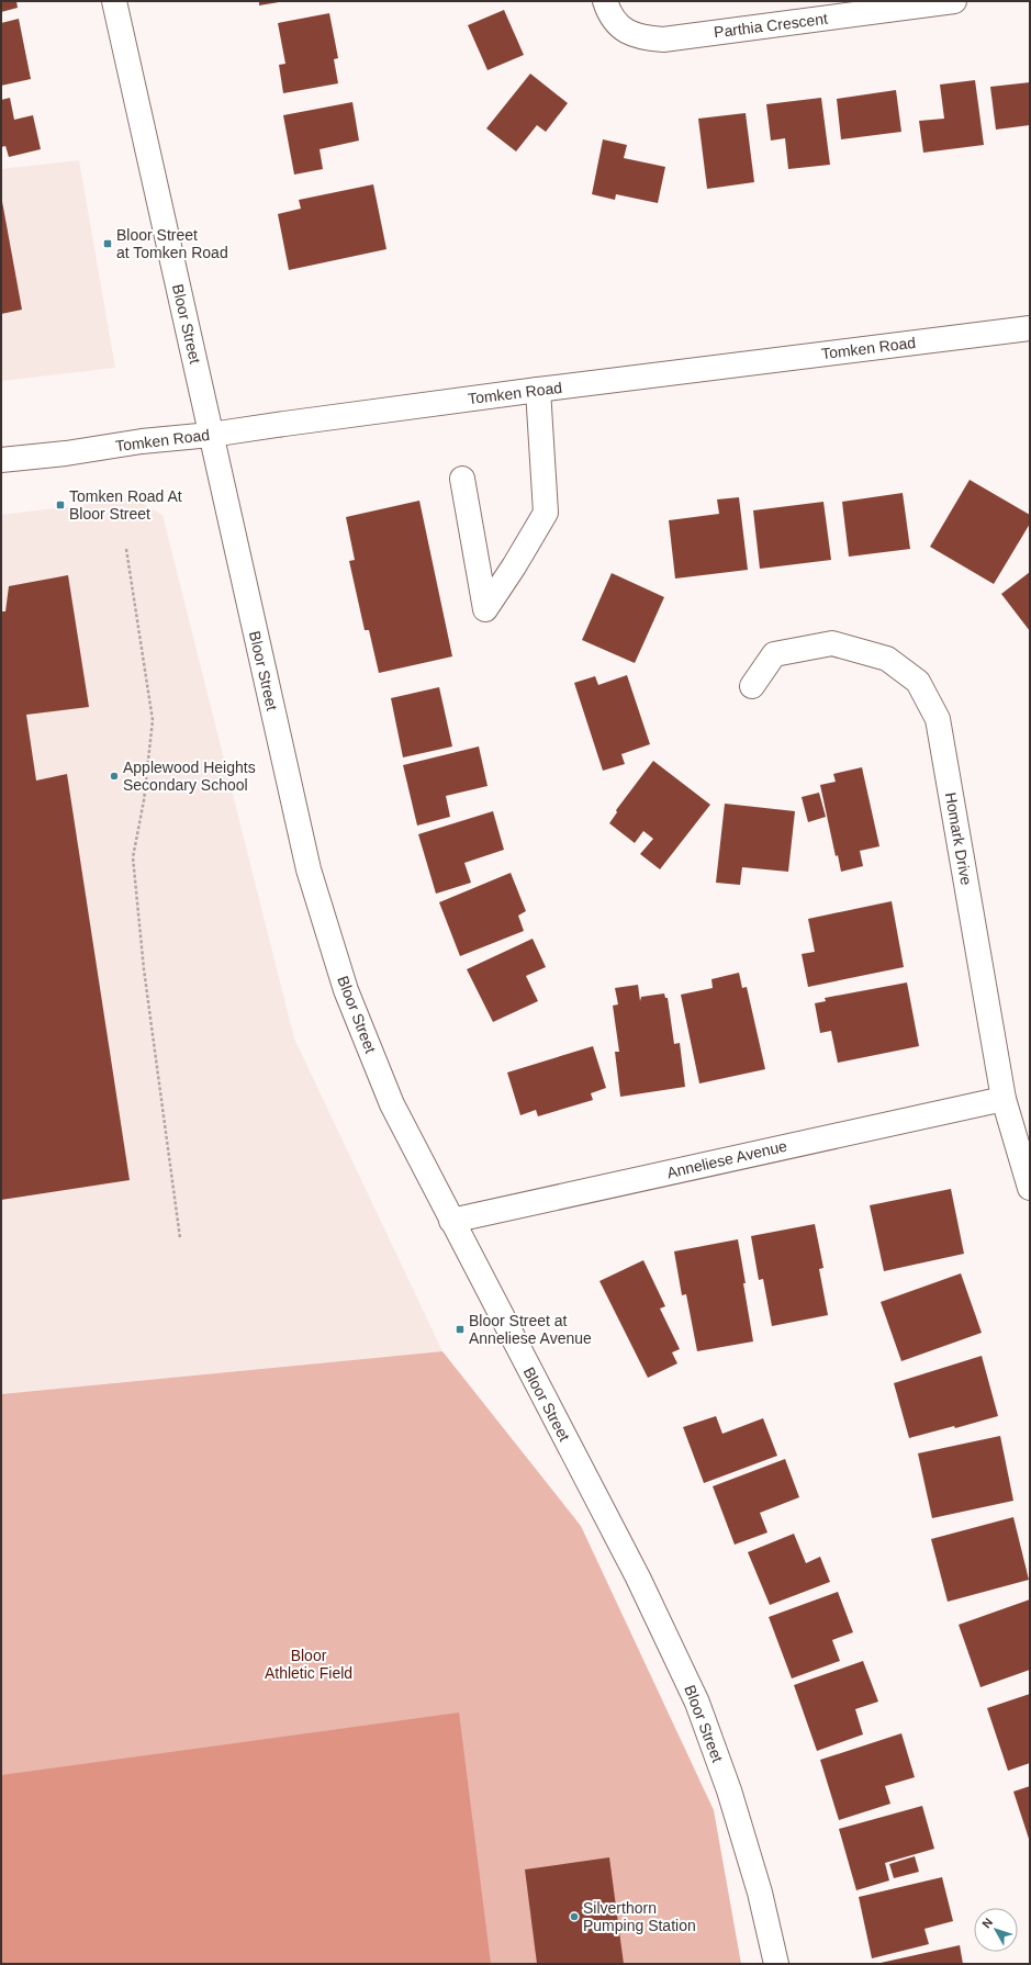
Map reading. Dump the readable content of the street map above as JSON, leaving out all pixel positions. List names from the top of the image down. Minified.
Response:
{"streets":{"street":["Parthia Crescent","Bloor Street","Tomken Road","Homark Drive","Anneliese Avenue"]},"crossings":[["Bloor Street","Tomken Road"],["Bloor Street","Anneliese Avenue"],["Homark Drive","Anneliese Avenue"]],"parks":["Bloor Athletic Field"],"places":{"transit":["Bloor Street at Tomken Road","Tomken Road At Bloor Street","Bloor Street at Anneliese Avenue"],"other":["Applewood Heights Secondary School","Silverthorn Pumping Station"]},"north":"top left"}
